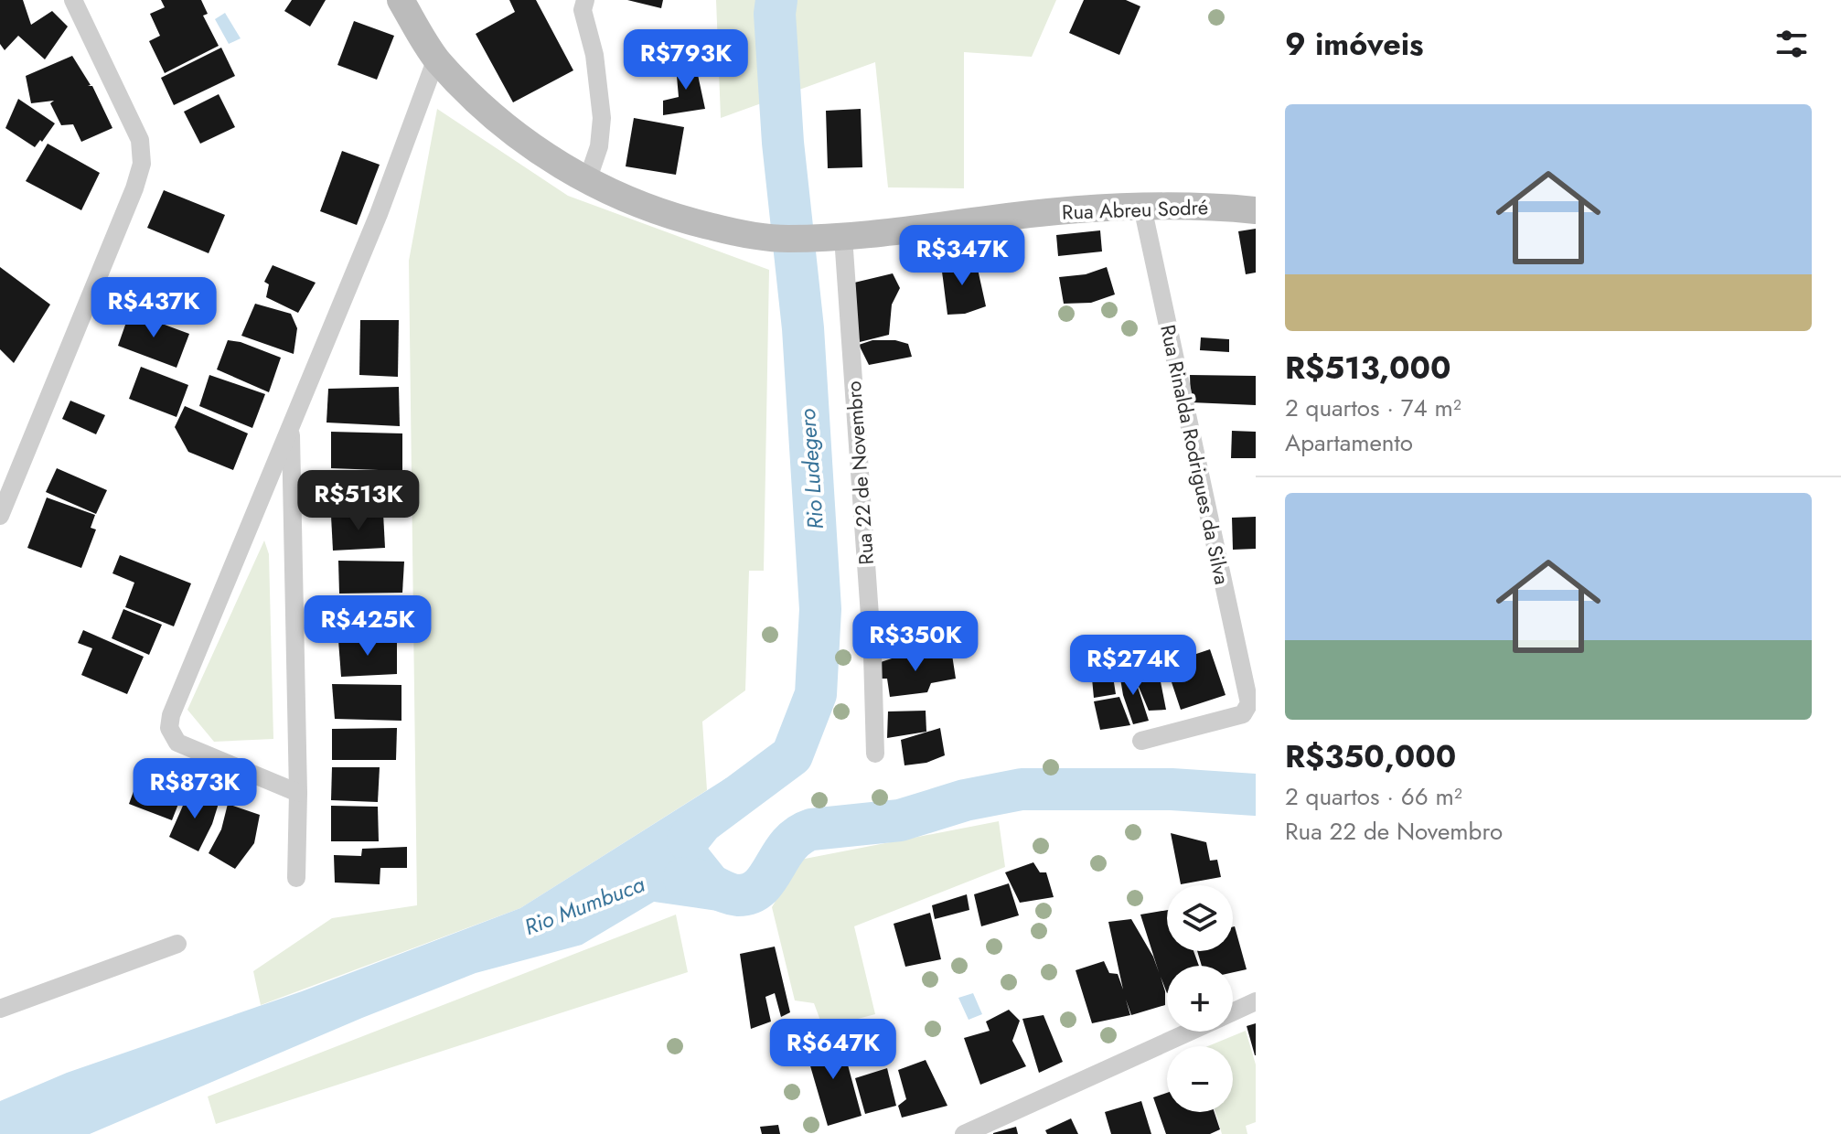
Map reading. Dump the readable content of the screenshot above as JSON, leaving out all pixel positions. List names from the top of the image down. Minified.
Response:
{"streets":{"main road":["Rua Abreu Sodré"],"street":["Rua Rinalda Rodrigues da Silva","Rua 22 de Novembro"]},"crossings":[["Rua Abreu Sodré","Rua Rinalda Rodrigues da Silva"],["Rua Abreu Sodré","Rua 22 de Novembro"]],"water":["Rio Ludegero","Rio Mumbuca"],"page":{"heading":"9 imóveis","price":["R$793K","R$347K","R$437K","R$513K","R$425K","R$350K","R$274K","R$873K","R$647K"],"list":[{"name":"R$513,000","note":"2 quartos · 74 m² · Apartamento"},{"name":"R$350,000","note":"2 quartos · 66 m² · Rua 22 de Novembro"}],"map_buttons":["+","−"]}}
